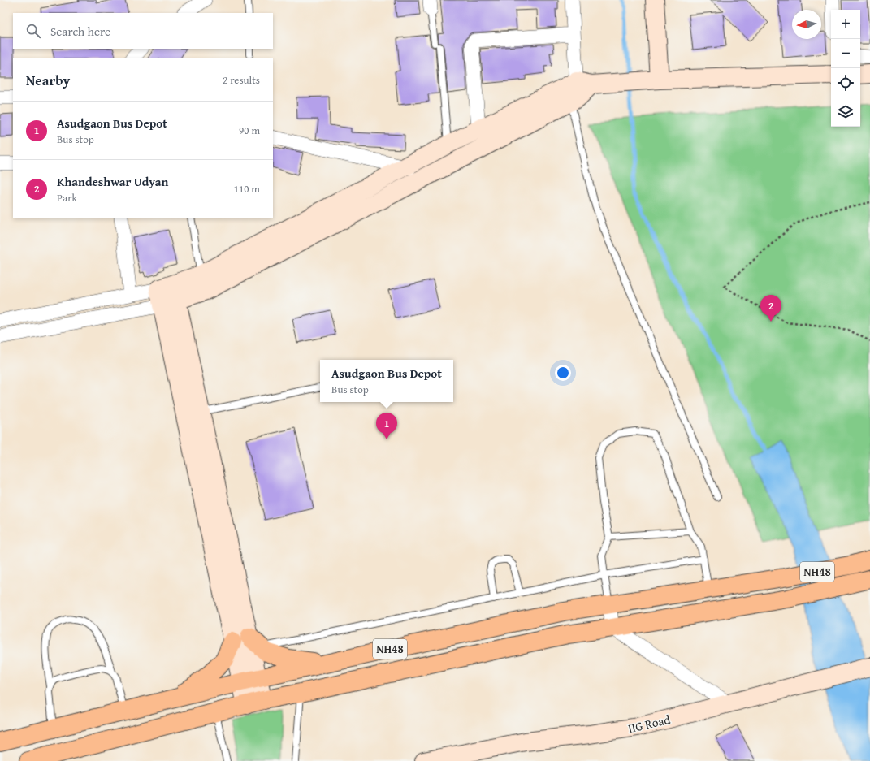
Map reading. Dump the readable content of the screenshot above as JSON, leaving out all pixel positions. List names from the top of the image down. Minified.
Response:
{"streets":{"highway":["NH48"],"street":["IIG Road"]},"north":"left","page":{"map_buttons":["+","−"],"search":"Search here","heading":["Nearby","2 results"],"list":[{"mark":"1","name":"Asudgaon Bus Depot","note":"Bus stop","value":"90 m"},{"mark":"2","name":"Khandeshwar Udyan","note":"Park","value":"110 m"}],"pins":["2","1"],"popup":["Asudgaon Bus Depot","Bus stop"]}}
